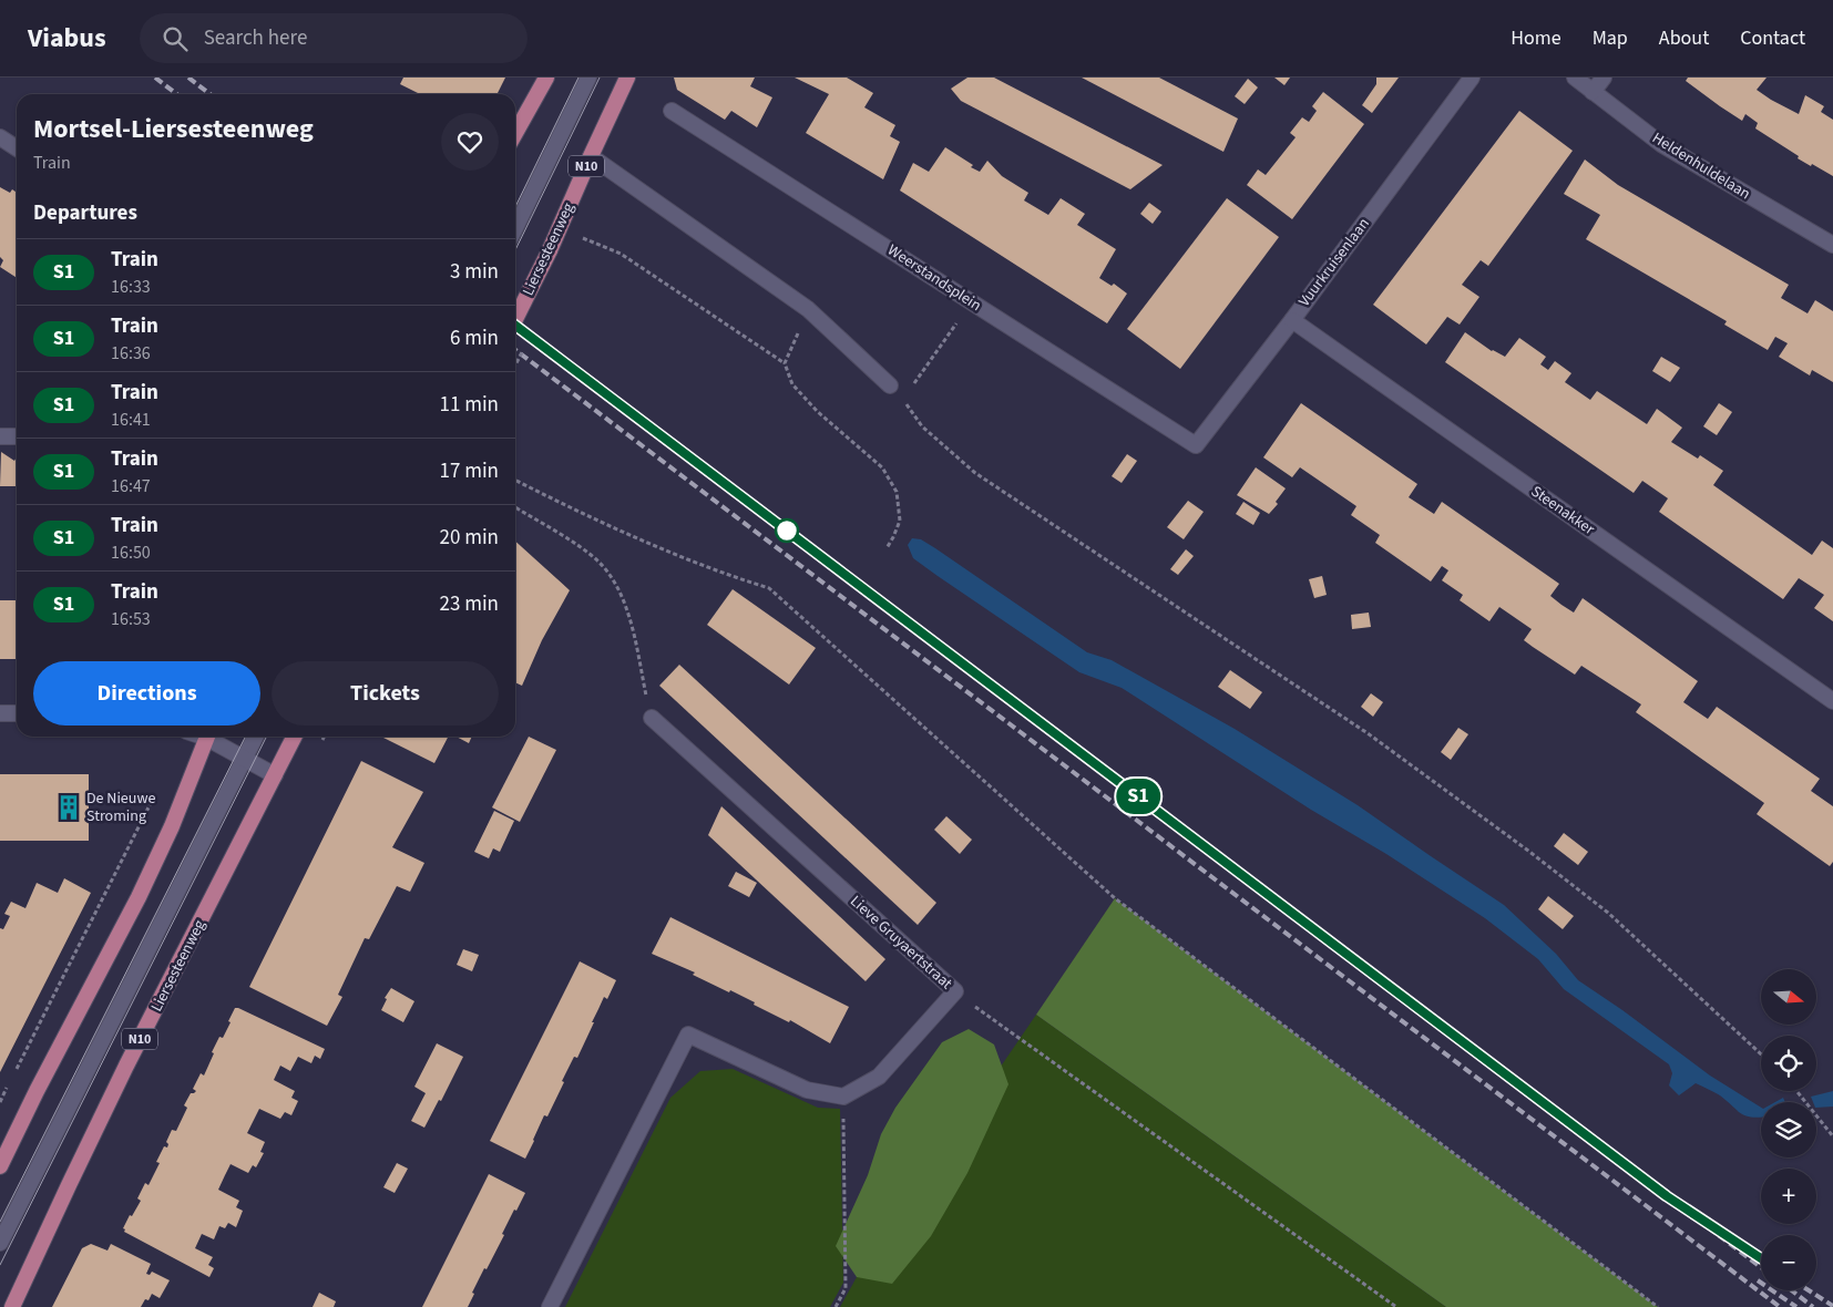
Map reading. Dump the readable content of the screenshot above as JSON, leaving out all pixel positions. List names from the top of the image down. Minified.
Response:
{"streets":{"main road":["N10","Liersesteenweg"],"street":["Heldenhuldelaan","Vuurkruisenlaan","Weerstandsplein","Steenakker","Lieve Gruyaertstraat"]},"crossings":[["Vuurkruisenlaan","Weerstandsplein"],["Vuurkruisenlaan","Steenakker"]],"places":{"building":["De Nieuwe Stroming"]},"north":"right","page":{"header":"Viabus","search":"Search here","nav":["Home","Map","About","Contact"],"on_map":"S1","heading":[["Mortsel-Liersesteenweg","Train"],"Departures"],"list":[{"mark":"S1","name":"Train","note":"16:33","value":"3 min"},{"mark":"S1","name":"Train","note":"16:36","value":"6 min"},{"mark":"S1","name":"Train","note":"16:41","value":"11 min"},{"mark":"S1","name":"Train","note":"16:47","value":"17 min"},{"mark":"S1","name":"Train","note":"16:50","value":"20 min"},{"mark":"S1","name":"Train","note":"16:53","value":"23 min"}],"buttons":["Directions","Tickets"],"map_buttons":["+","−"]}}
